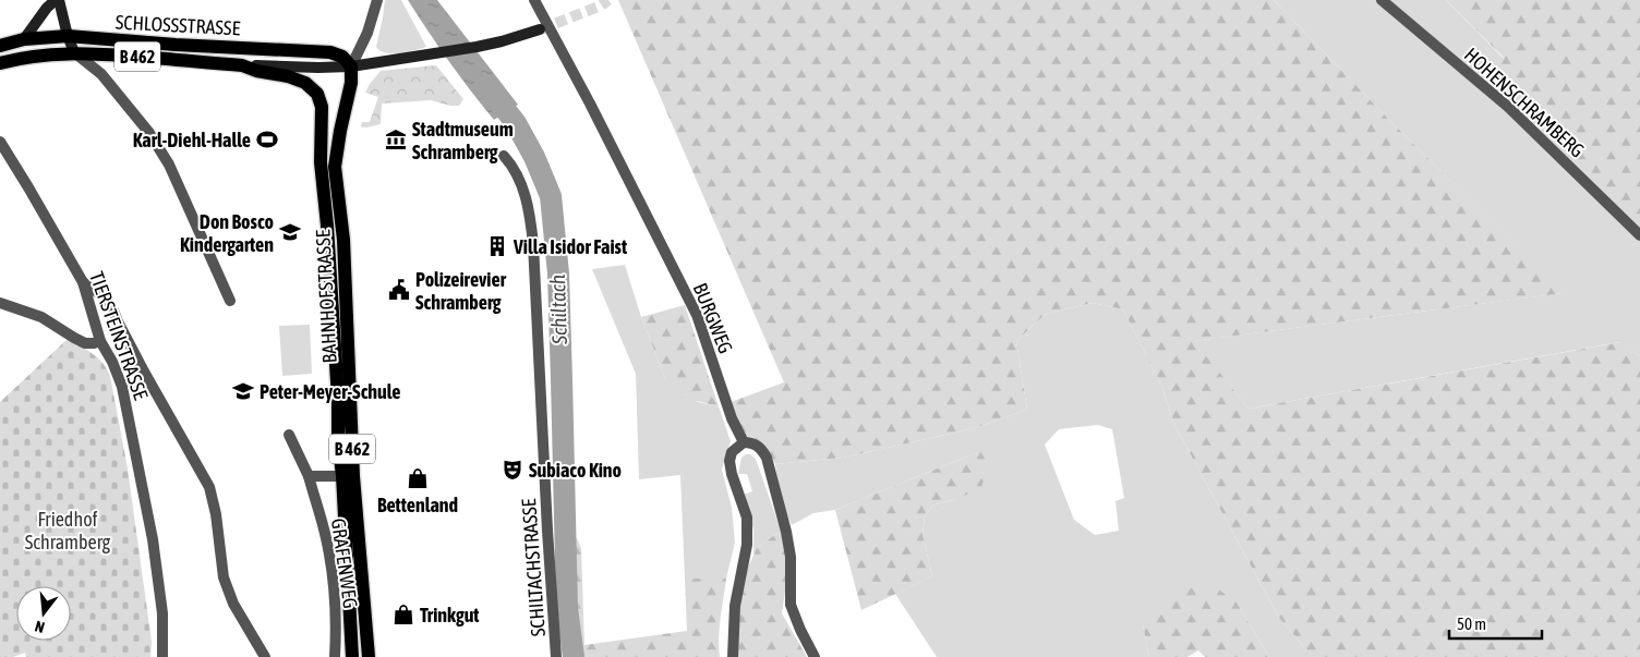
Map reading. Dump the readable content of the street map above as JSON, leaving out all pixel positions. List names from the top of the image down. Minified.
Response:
{"streets":{"main road":["SCHLOSSSTRASSE","B 462","BAHNHOFSTRASSE"],"street":["HOHENSCHRAMBERG","BURGWEG","TIERSTEINSTRASSE","GRAFENWEG","SCHILTACHSTRASSE"]},"crossings":[["SCHLOSSSTRASSE","B 462"],["SCHLOSSSTRASSE","BAHNHOFSTRASSE"]],"water":["Schiltach"],"parks":["Friedhof Schramberg"],"places":{"sports":["Karl-Diehl-Halle"],"museum":["Stadtmuseum Schramberg"],"school or university":["Don Bosco Kindergarten","Peter-Meyer-Schule"],"building":["Villa Isidor Faist"],"public building":["Polizeirevier Schramberg"],"theatre":["Subiaco Kino"],"shop":["Bettenland","Trinkgut"]},"scale_bar":"50 m","north":"bottom"}
